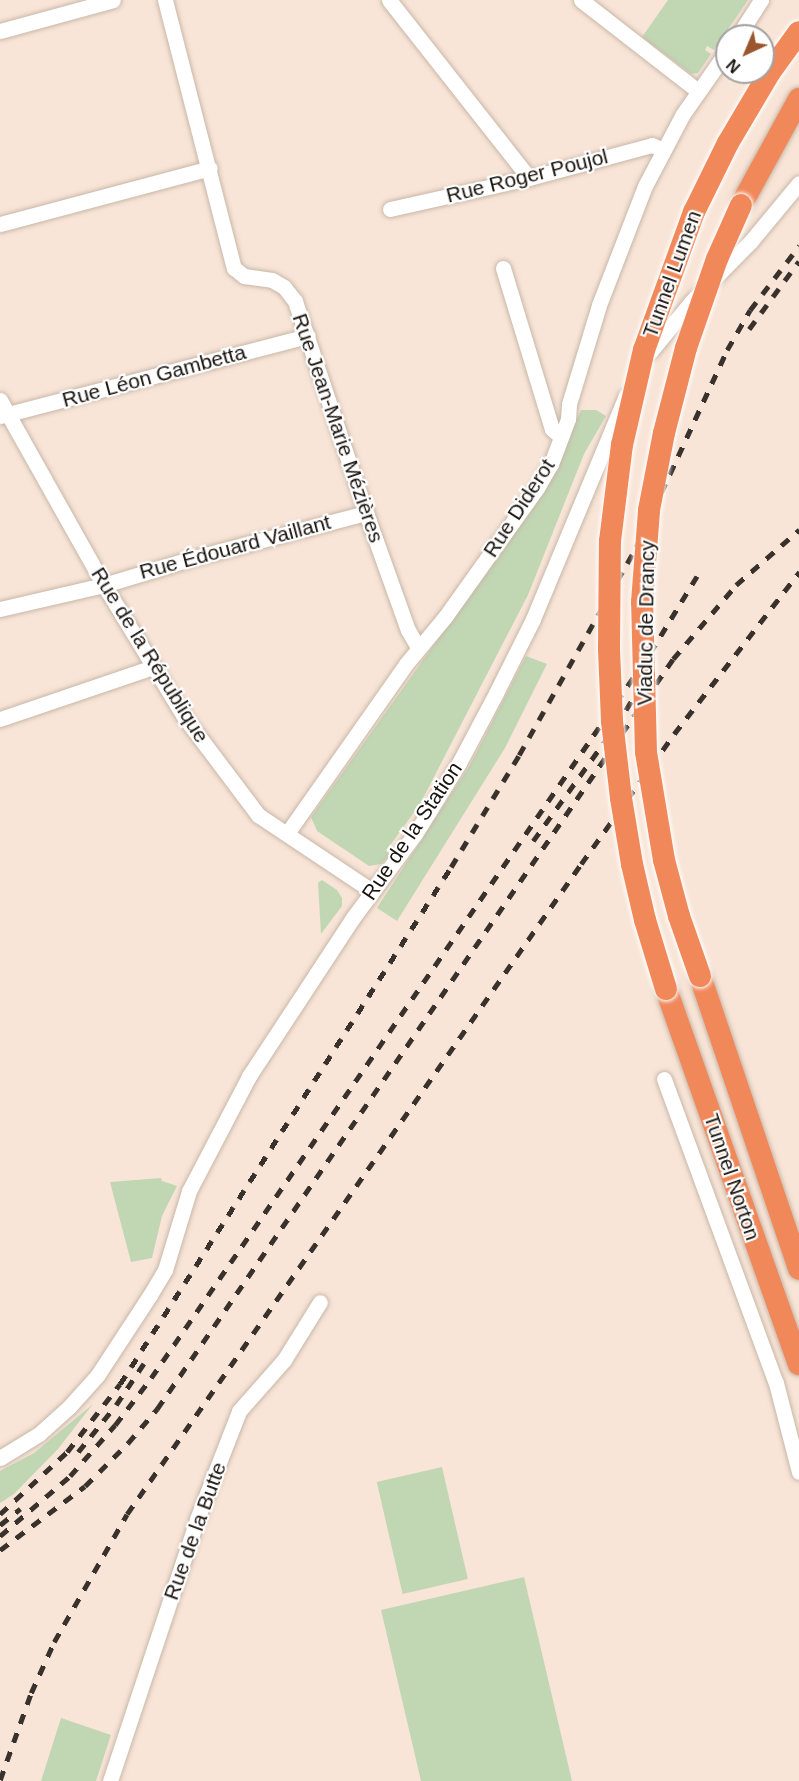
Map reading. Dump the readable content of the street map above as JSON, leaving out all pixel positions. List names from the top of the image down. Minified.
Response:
{"streets":{"highway":["Tunnel Lumen","Viaduc de Drancy","Tunnel Norton"],"street":["Rue Roger Poujol","Rue Léon Gambetta","Rue Jean-Marie Mézières","Rue Diderot","Rue Édouard Vaillant","Rue de la République","Rue de la Station","Rue de la Butte"]},"crossings":[["Rue Roger Poujol","Rue Diderot"],["Tunnel Lumen","Viaduc de Drancy"],["Rue Léon Gambetta","Rue Jean-Marie Mézières"],["Rue Léon Gambetta","Rue de la République"],["Rue Jean-Marie Mézières","Rue Diderot"],["Rue Jean-Marie Mézières","Rue Édouard Vaillant"],["Rue Diderot","Rue de la République"],["Rue Édouard Vaillant","Rue de la République"],["Viaduc de Drancy","Tunnel Norton"],["Rue de la République","Rue de la Station"]],"north":"bottom left"}
